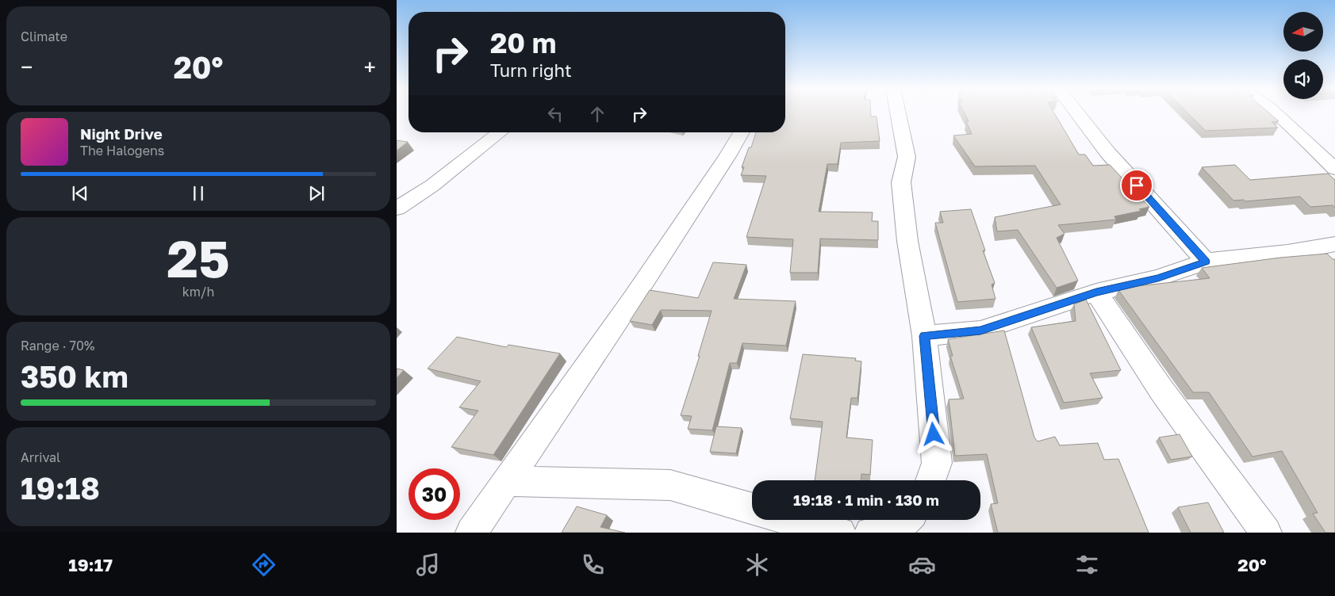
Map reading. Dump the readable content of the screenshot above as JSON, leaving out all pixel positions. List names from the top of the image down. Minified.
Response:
{"north":"left","page":{"tile":["Climate",["25","km/h"],["Range · 70%","350 km"],["Arrival","19:18"]],"turn":["20 m","Turn right"],"heat":["−","20°","+"],"song":["Night Drive","The Halogens"],"limit":"30","trip":"19:18 · 1 min · 130 m","tabs":["19:17","20°"]}}
